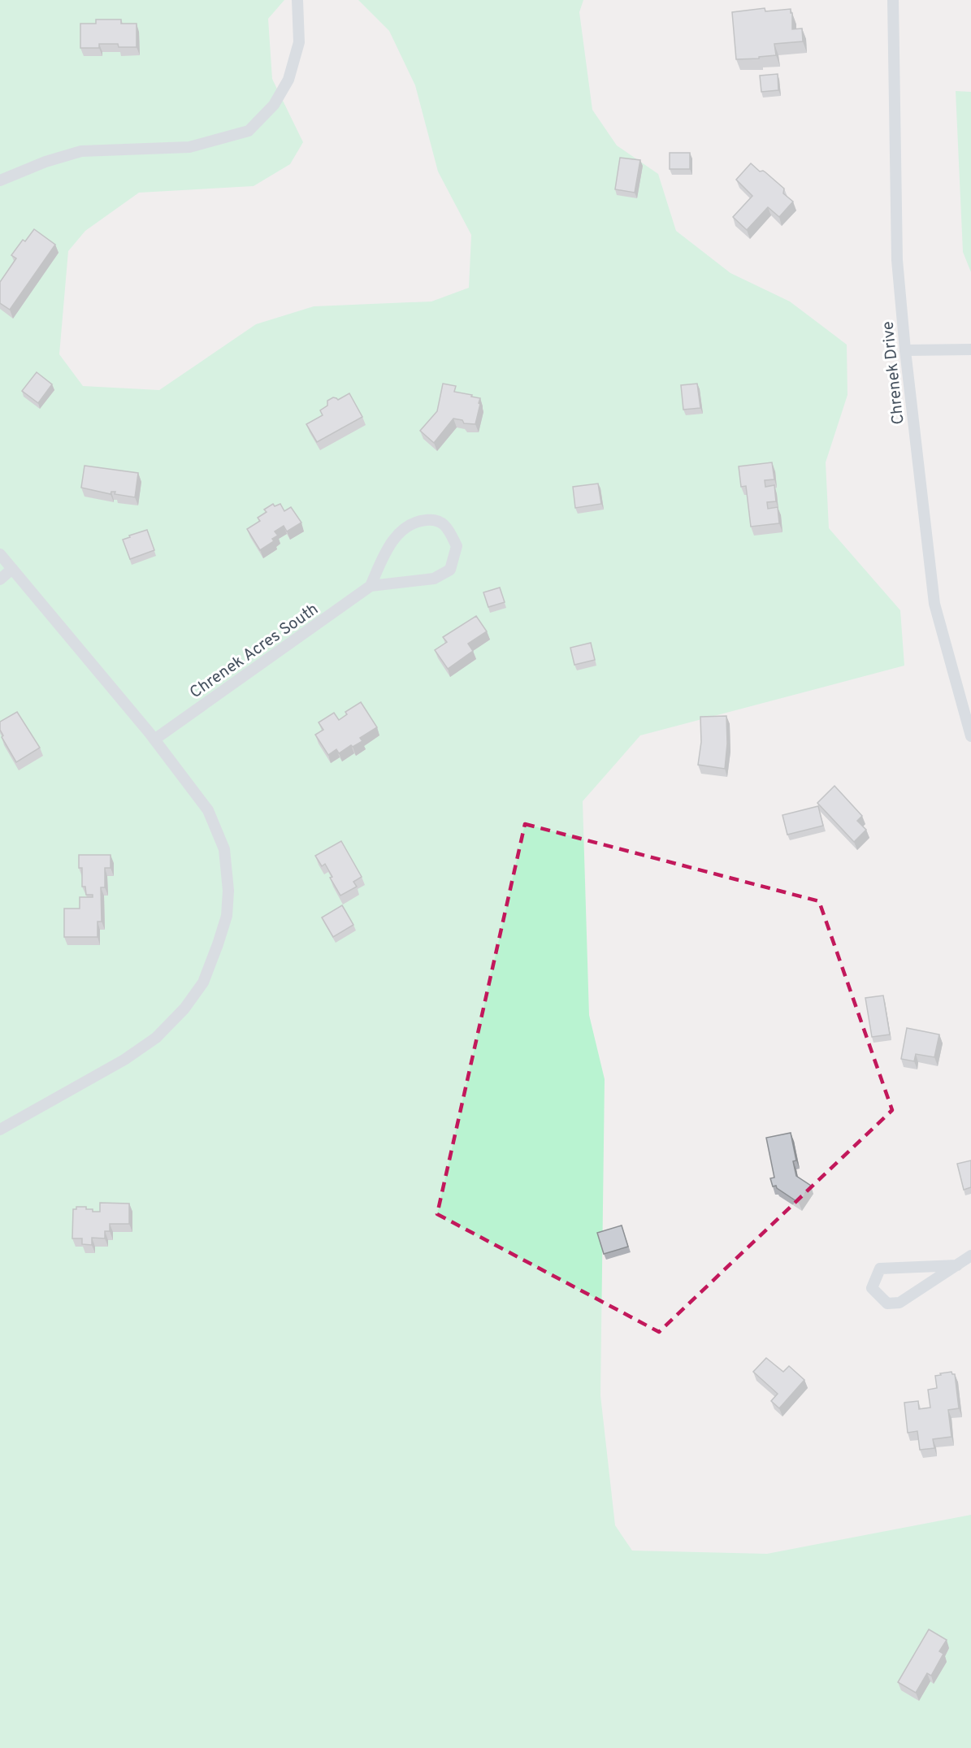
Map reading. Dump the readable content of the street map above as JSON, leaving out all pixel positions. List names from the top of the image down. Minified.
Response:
{"streets":{"street":["Chrenek Drive","Chrenek Acres South"]}}
